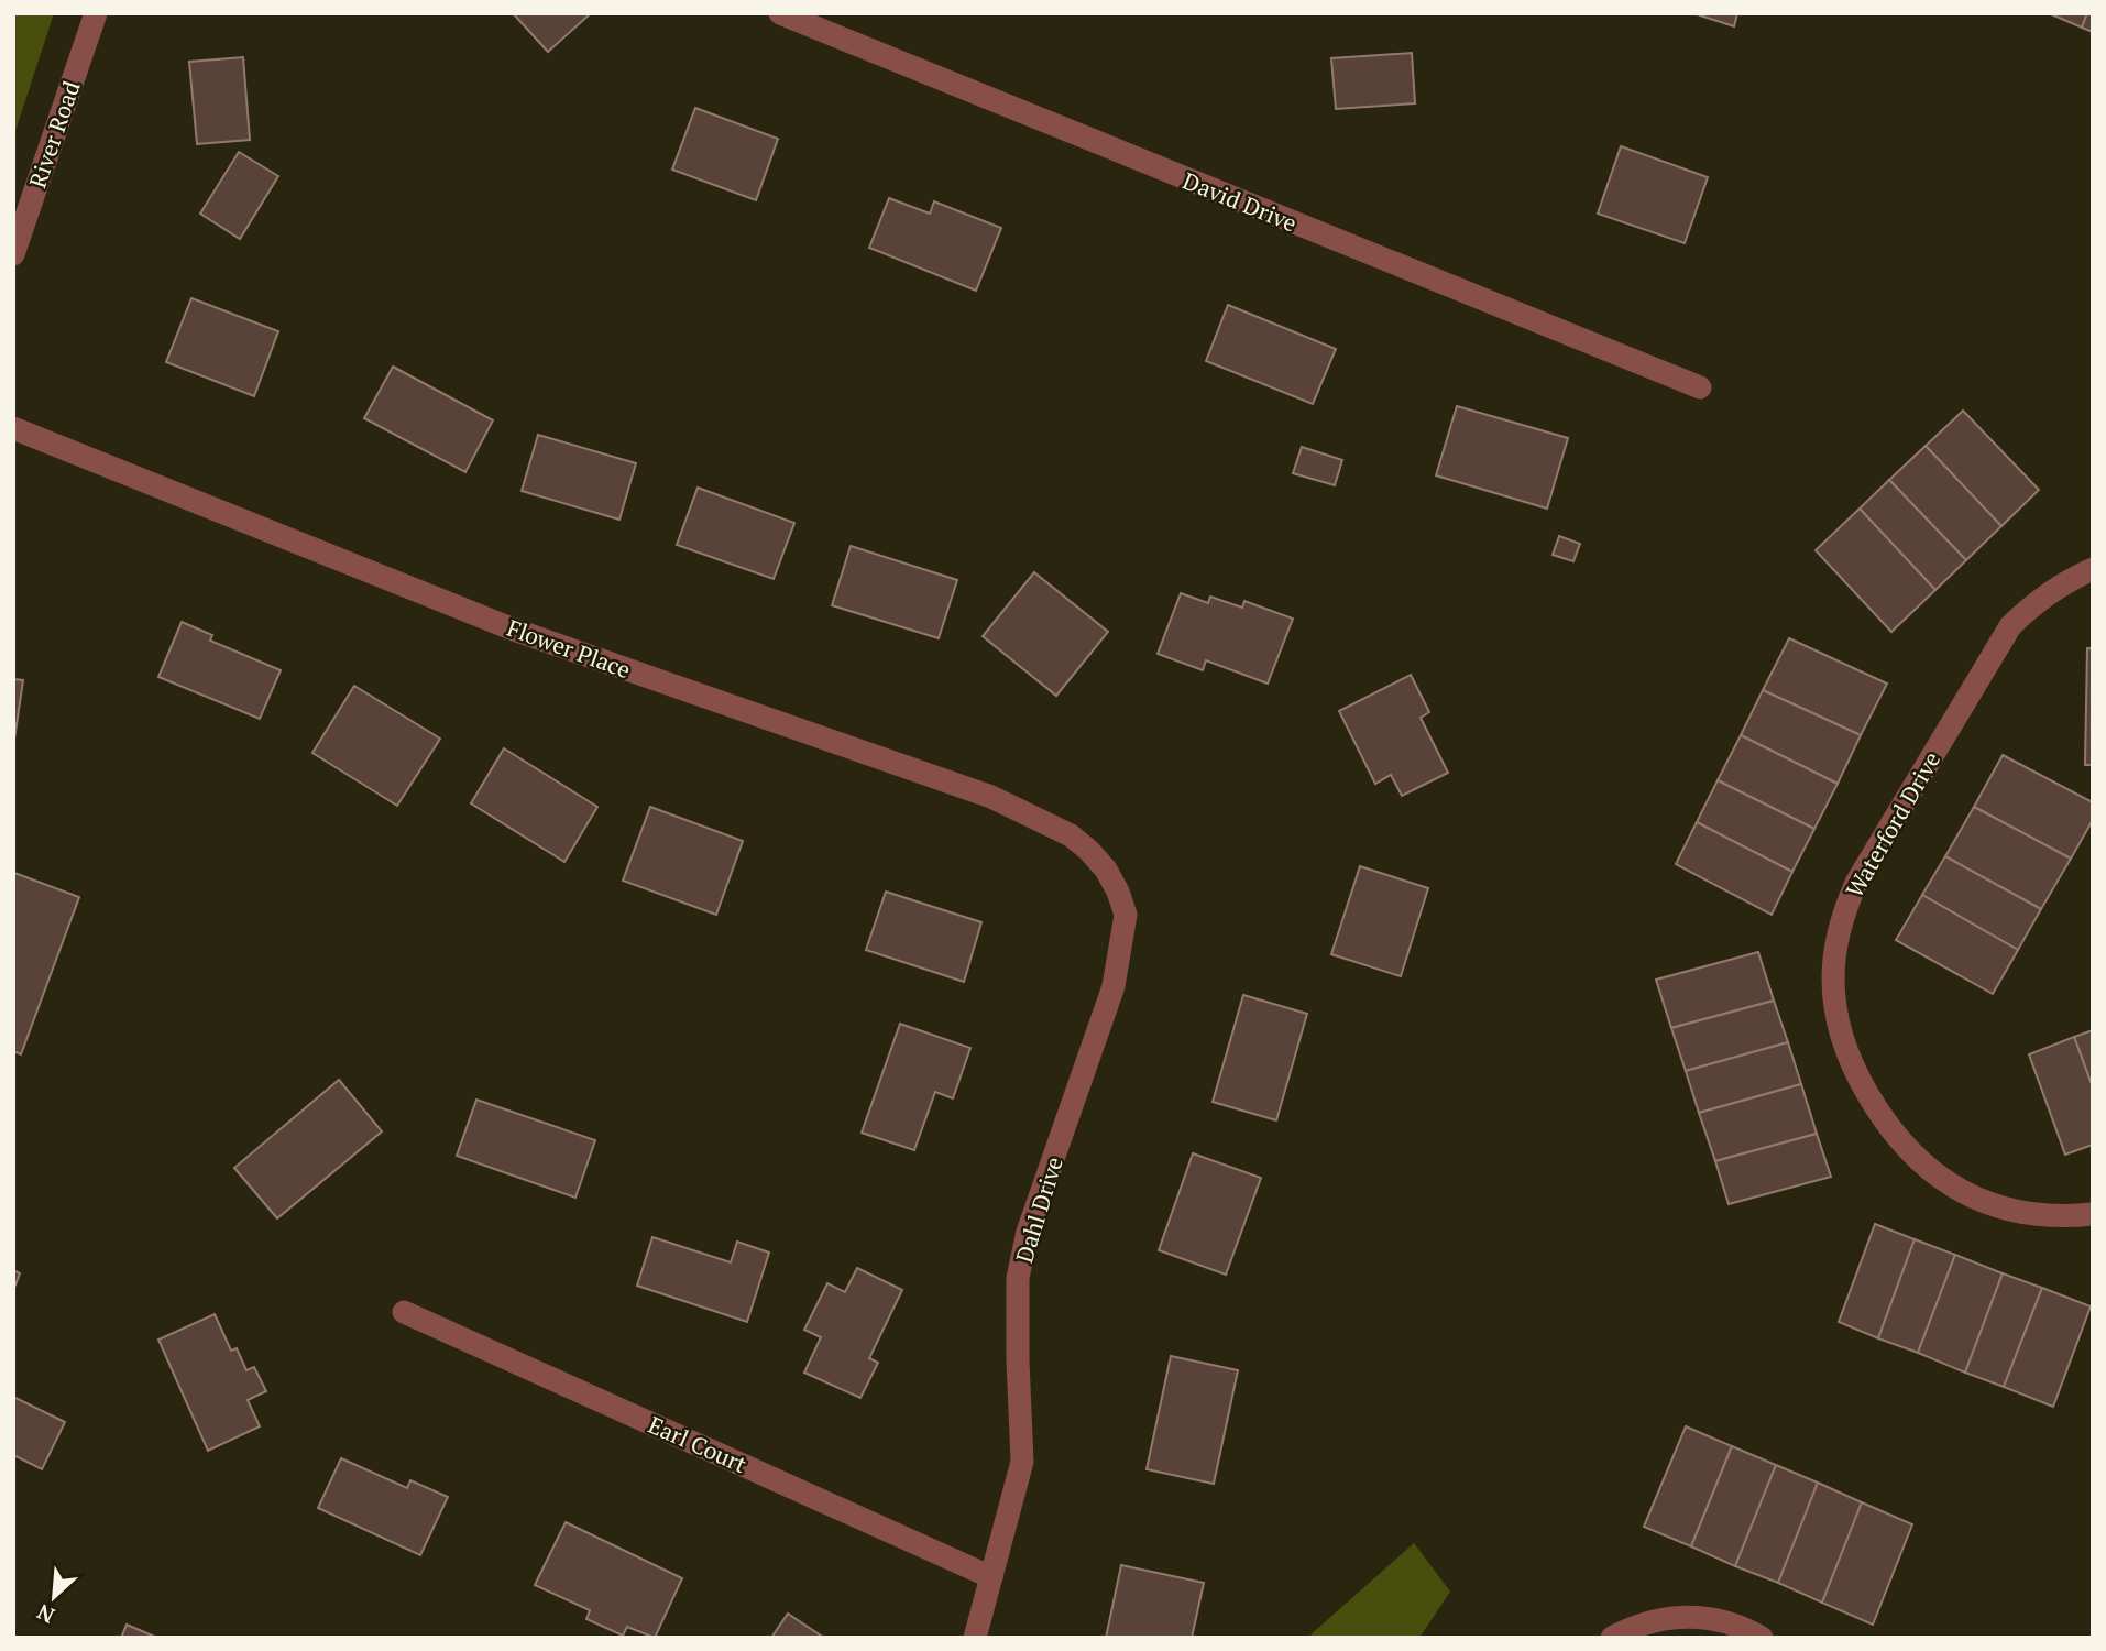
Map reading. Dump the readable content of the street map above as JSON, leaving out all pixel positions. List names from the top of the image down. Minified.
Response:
{"streets":{"street":["River Road","David Drive","Flower Place","Waterford Drive","Dahl Drive","Earl Court"]},"crossings":[["Flower Place","Dahl Drive"],["Dahl Drive","Earl Court"]],"north":"bottom left"}
